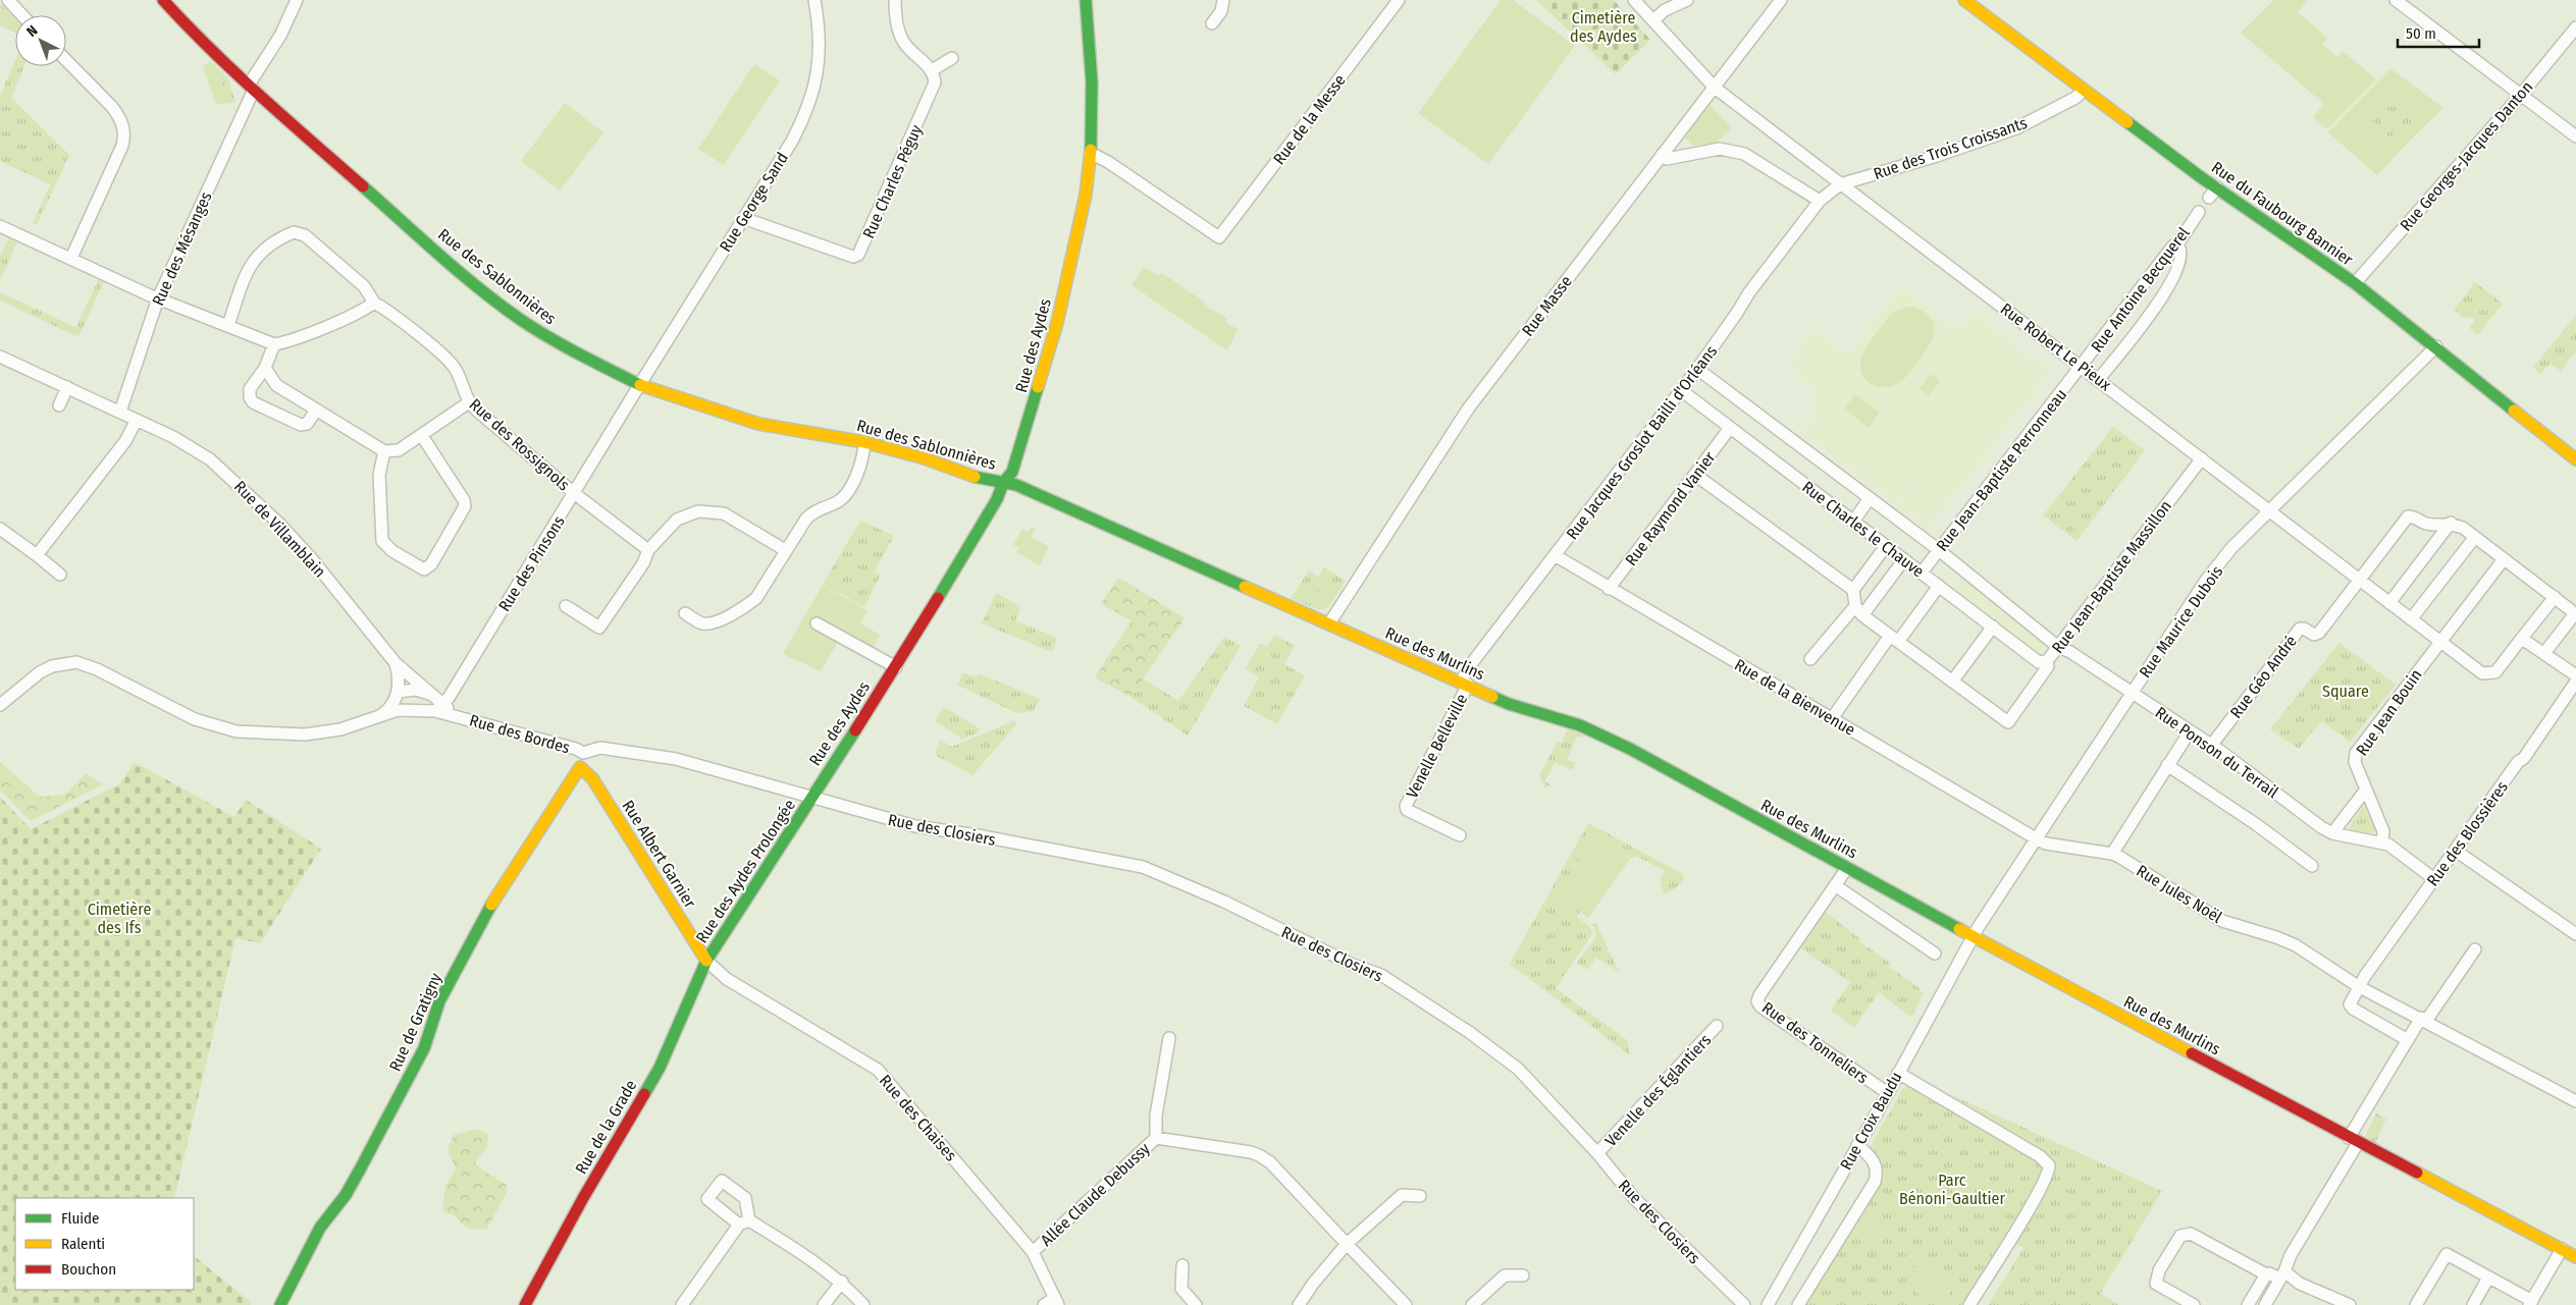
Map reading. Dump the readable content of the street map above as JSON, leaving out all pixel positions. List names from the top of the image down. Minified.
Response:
{"streets":{"street":["Rue de la Messe","Rue des Trois Croissants","Rue Georges-Jacques Danton","Rue Charles Péguy","Rue George Sand","Rue du Faubourg Bannier","Rue des Mésanges","Rue des Sablonnières","Rue Antoine Becquerel","Rue Masse","Rue des Aydes","Rue Robert Le Pieux","Rue Jacques Groslot Bailli d'Orléans","Rue des Rossignols","Rue Jean-Baptiste Perronneau","Rue Raymond Vanier","Rue de Villamblain","Rue Charles le Chauve","Rue des Pinsons","Rue Jean-Baptiste Massillon","Rue Maurice Dubois","Rue des Murlins","Rue Géo André","Rue de la Bienvenue","Rue Jean Bouin","Rue des Bordes","Venelle Belleville","Rue Ponson du Terrail","Rue des Closiers","Rue des Blossières","Rue Albert Garnier","Rue des Aydes Prolongée","Rue Jules Noël","Rue de Gratigny","Rue des Tonneliers","Venelle des Églantiers","Rue des Chaises","Rue Croix Baudu","Rue de la Grade","Allée Claude Debussy"]},"crossings":[["Rue de la Messe","Rue des Aydes"],["Rue des Trois Croissants","Rue du Faubourg Bannier"],["Rue des Trois Croissants","Rue Robert Le Pieux"],["Rue des Trois Croissants","Rue Jacques Groslot Bailli d'Orléans"],["Rue Georges-Jacques Danton","Rue du Faubourg Bannier"],["Rue Charles Péguy","Rue George Sand"],["Rue George Sand","Rue des Sablonnières"],["Rue George Sand","Rue des Pinsons"],["Rue du Faubourg Bannier","Rue Maurice Dubois"],["Rue des Mésanges","Rue des Sablonnières"],["Rue des Mésanges","Rue de Villamblain"],["Rue des Sablonnières","Rue des Aydes"],["Rue des Sablonnières","Rue des Pinsons"],["Rue des Sablonnières","Rue des Murlins"],["Rue Antoine Becquerel","Rue Robert Le Pieux"],["Rue Antoine Becquerel","Rue Jean-Baptiste Perronneau"],["Rue Masse","Rue des Murlins"],["Rue des Aydes","Rue des Murlins"],["Rue des Aydes","Rue des Bordes"],["Rue des Aydes","Rue des Closiers"],["Rue des Aydes","Rue des Aydes Prolongée"],["Rue Robert Le Pieux","Rue Jean-Baptiste Perronneau"],["Rue Robert Le Pieux","Rue Jean-Baptiste Massillon"],["Rue Robert Le Pieux","Rue Maurice Dubois"],["Rue Robert Le Pieux","Rue Géo André"],["Rue Robert Le Pieux","Rue Jean Bouin"],["Rue Jacques Groslot Bailli d'Orléans","Rue Charles le Chauve"],["Rue Jacques Groslot Bailli d'Orléans","Rue des Murlins"],["Rue Jacques Groslot Bailli d'Orléans","Rue de la Bienvenue"],["Rue Jacques Groslot Bailli d'Orléans","Venelle Belleville"],["Rue des Rossignols","Rue des Pinsons"],["Rue Jean-Baptiste Perronneau","Rue Charles le Chauve"],["Rue Raymond Vanier","Rue Charles le Chauve"],["Rue Raymond Vanier","Rue de la Bienvenue"],["Rue de Villamblain","Rue des Pinsons"],["Rue de Villamblain","Rue des Bordes"],["Rue Charles le Chauve","Rue Jean-Baptiste Massillon"],["Rue Charles le Chauve","Rue Ponson du Terrail"],["Rue Jean-Baptiste Massillon","Rue Ponson du Terrail"],["Rue Maurice Dubois","Rue des Murlins"],["Rue Maurice Dubois","Rue de la Bienvenue"],["Rue Maurice Dubois","Rue Ponson du Terrail"],["Rue Maurice Dubois","Rue Jules Noël"],["Rue Maurice Dubois","Rue Croix Baudu"],["Rue des Murlins","Venelle Belleville"],["Rue des Murlins","Rue des Tonneliers"],["Rue des Murlins","Rue Croix Baudu"],["Rue Géo André","Rue Ponson du Terrail"],["Rue de la Bienvenue","Rue Jules Noël"],["Rue Jean Bouin","Rue Ponson du Terrail"],["Rue des Bordes","Rue des Closiers"],["Rue des Bordes","Rue des Aydes Prolongée"],["Rue des Bordes","Rue de Gratigny"],["Rue des Closiers","Rue des Aydes Prolongée"],["Rue des Closiers","Venelle des Églantiers"],["Rue des Blossières","Rue Jules Noël"],["Rue Albert Garnier","Rue des Aydes Prolongée"],["Rue Albert Garnier","Rue de Gratigny"],["Rue Albert Garnier","Rue des Chaises"],["Rue Albert Garnier","Rue de la Grade"],["Rue des Aydes Prolongée","Rue des Chaises"],["Rue des Aydes Prolongée","Rue de la Grade"],["Rue des Tonneliers","Rue Croix Baudu"],["Rue des Chaises","Rue de la Grade"],["Rue des Chaises","Allée Claude Debussy"]],"parks":["Cimetière des Aydes","Square","Cimetière des Ifs","Parc Bénoni-Gaultier"],"legend":["Fluide","Ralenti","Bouchon"],"scale_bar":"50 m","north":"top left"}
